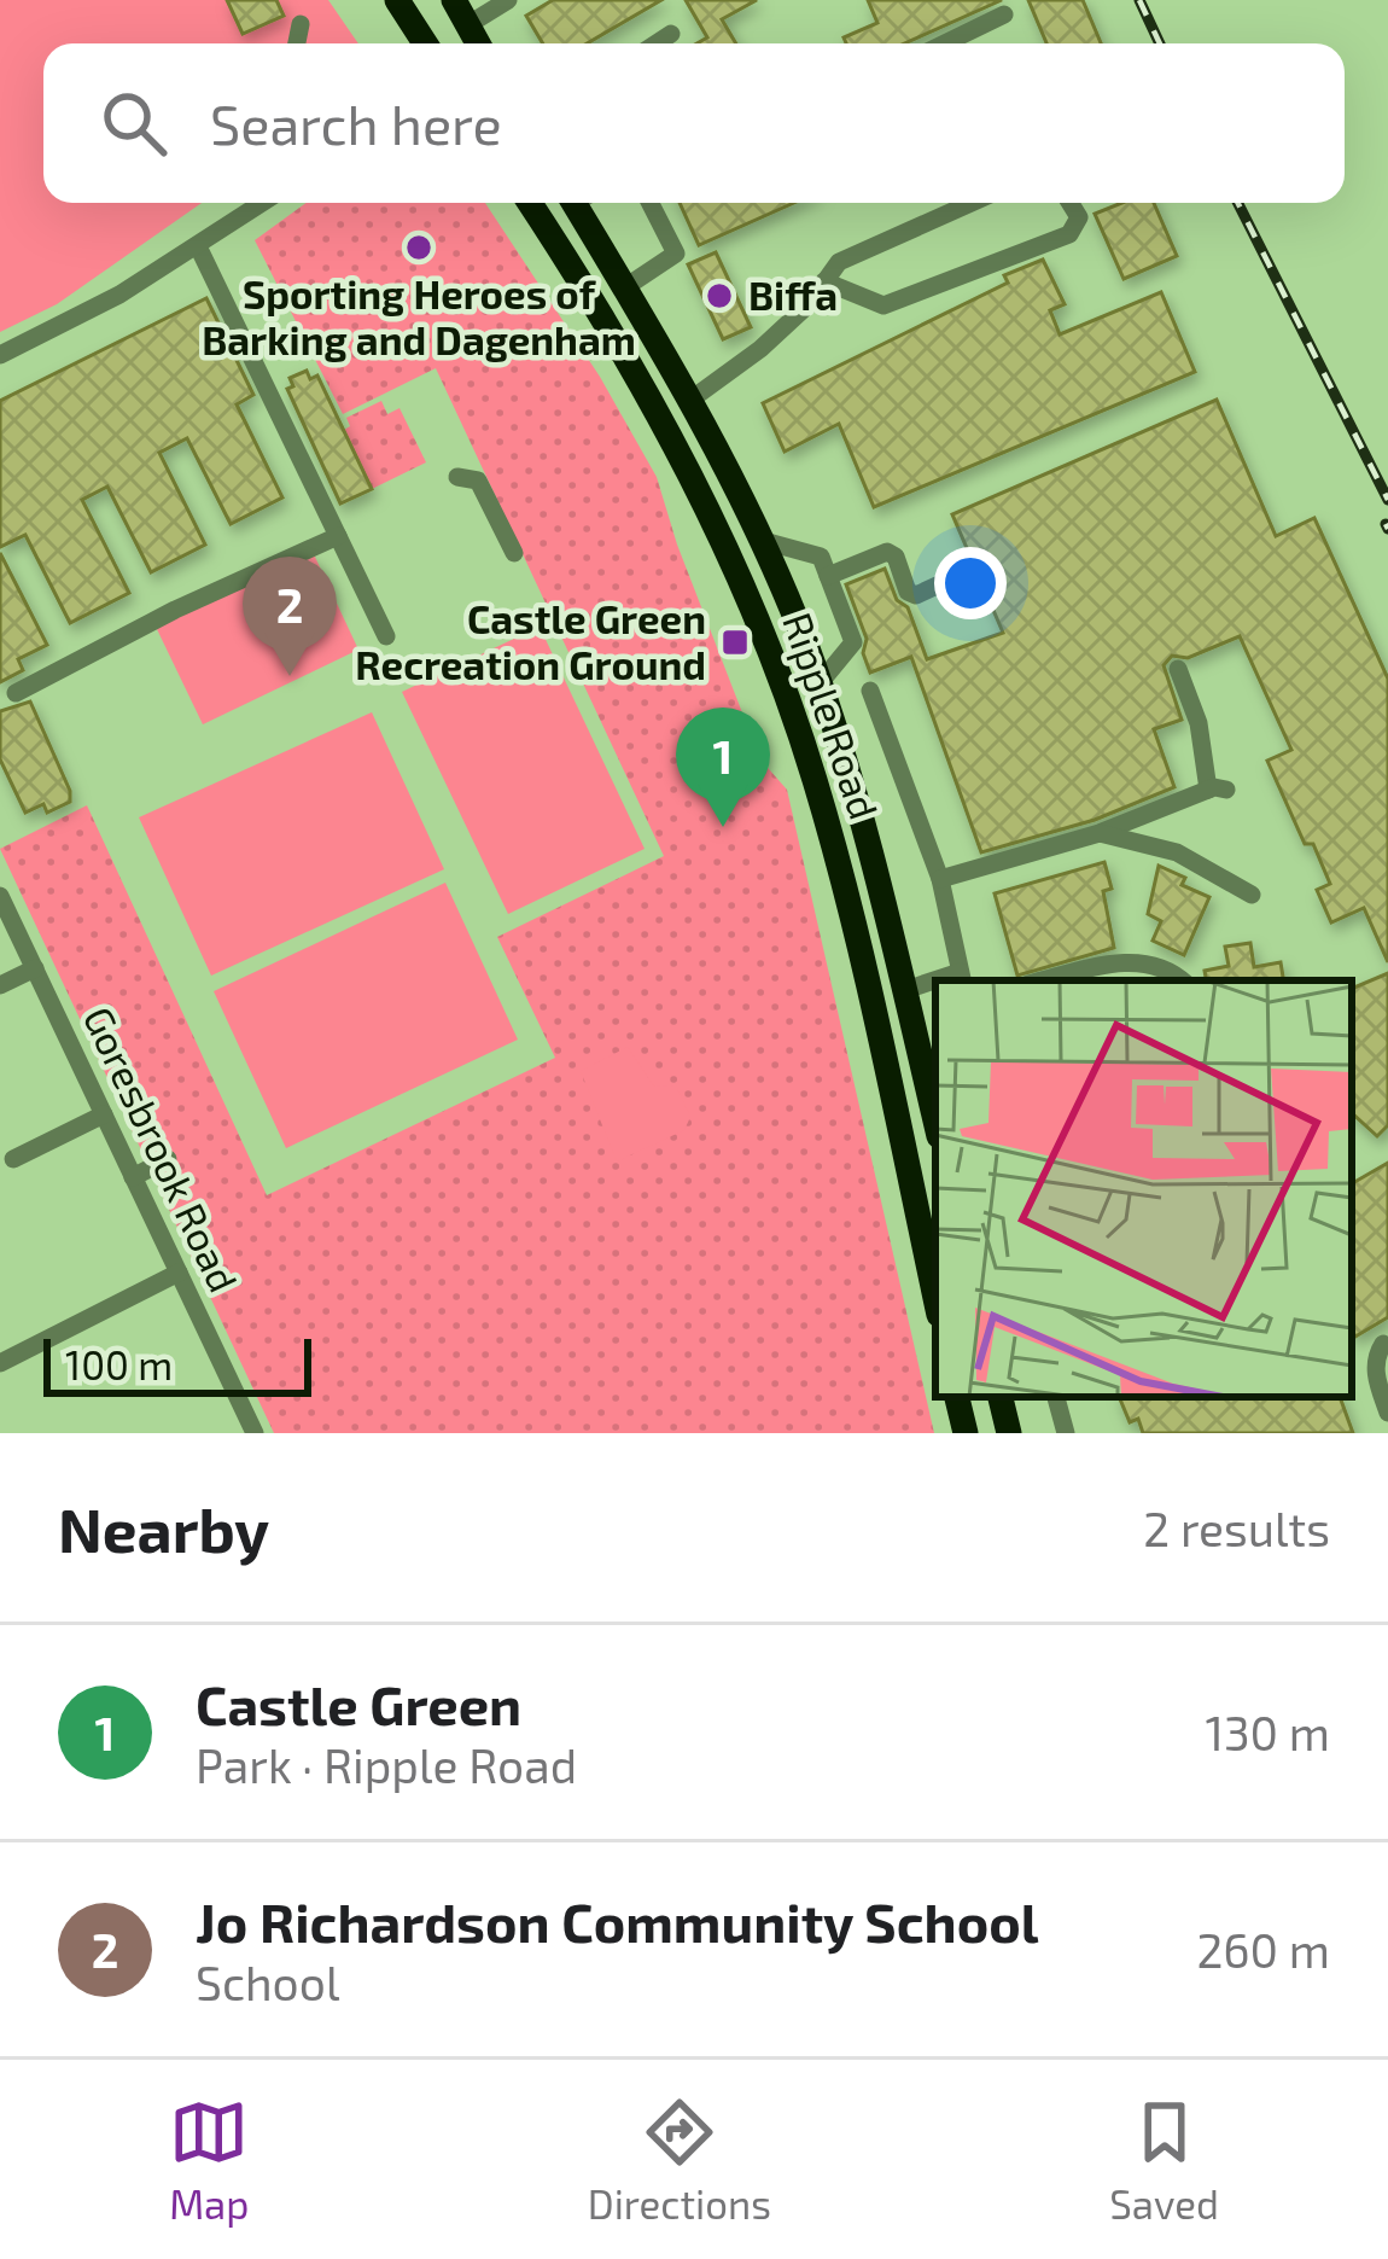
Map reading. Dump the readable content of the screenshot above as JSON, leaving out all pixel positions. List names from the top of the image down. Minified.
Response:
{"streets":{"highway":["Ripple Road"],"street":["Goresbrook Road"]},"places":{"other":["Sporting Heroes of Barking and Dagenham","Biffa"],"transit":["Castle Green Recreation Ground"]},"scale_bar":"100 m","page":{"search":"Search here","pins":["2","1"],"scale":"100 m","heading":["Nearby","2 results"],"list":[{"mark":"1","name":"Castle Green","note":"Park · Ripple Road","value":"130 m"},{"mark":"2","name":"Jo Richardson Community School","note":"School","value":"260 m"}],"nav":["Map","Directions","Saved"]}}
